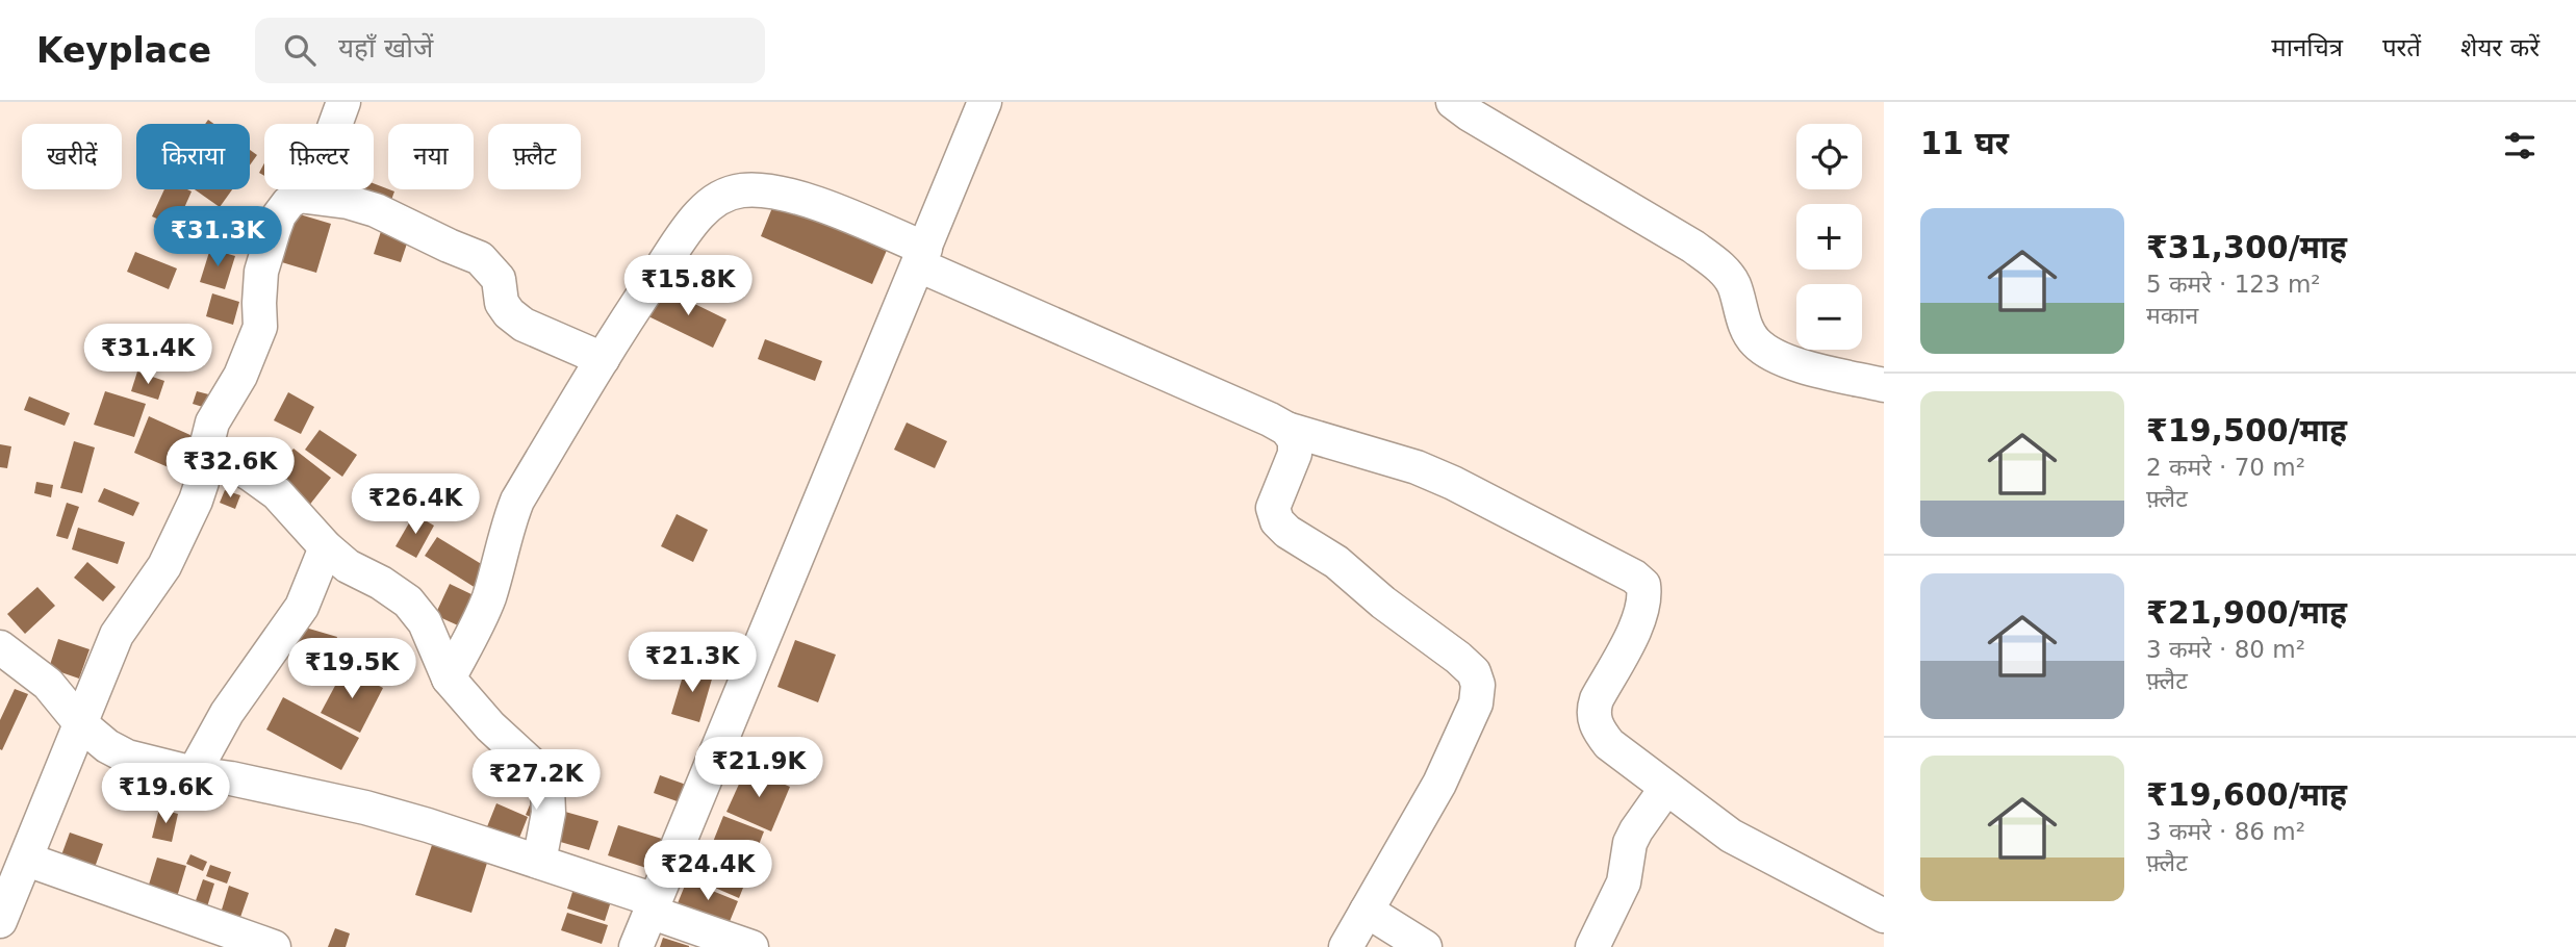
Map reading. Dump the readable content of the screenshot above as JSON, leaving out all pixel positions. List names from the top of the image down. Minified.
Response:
{"page":{"header":"Keyplace","search":"यहाँ खोजें","nav":["मानचित्र","परतें","शेयर करें"],"heading":"11 घर","map_buttons":["+","−"],"chip":["खरीदें","किराया","फ़िल्टर","नया","फ़्लैट"],"list":[{"name":"₹31,300/माह","note":"5 कमरे · 123 m² · मकान"},{"name":"₹19,500/माह","note":"2 कमरे · 70 m² · फ़्लैट"},{"name":"₹21,900/माह","note":"3 कमरे · 80 m² · फ़्लैट"},{"name":"₹19,600/माह","note":"3 कमरे · 86 m² · फ़्लैट"}],"price":["₹31.3K","₹15.8K","₹31.4K","₹32.6K","₹26.4K","₹21.3K","₹19.5K","₹21.9K","₹27.2K","₹19.6K","₹24.4K"]}}
